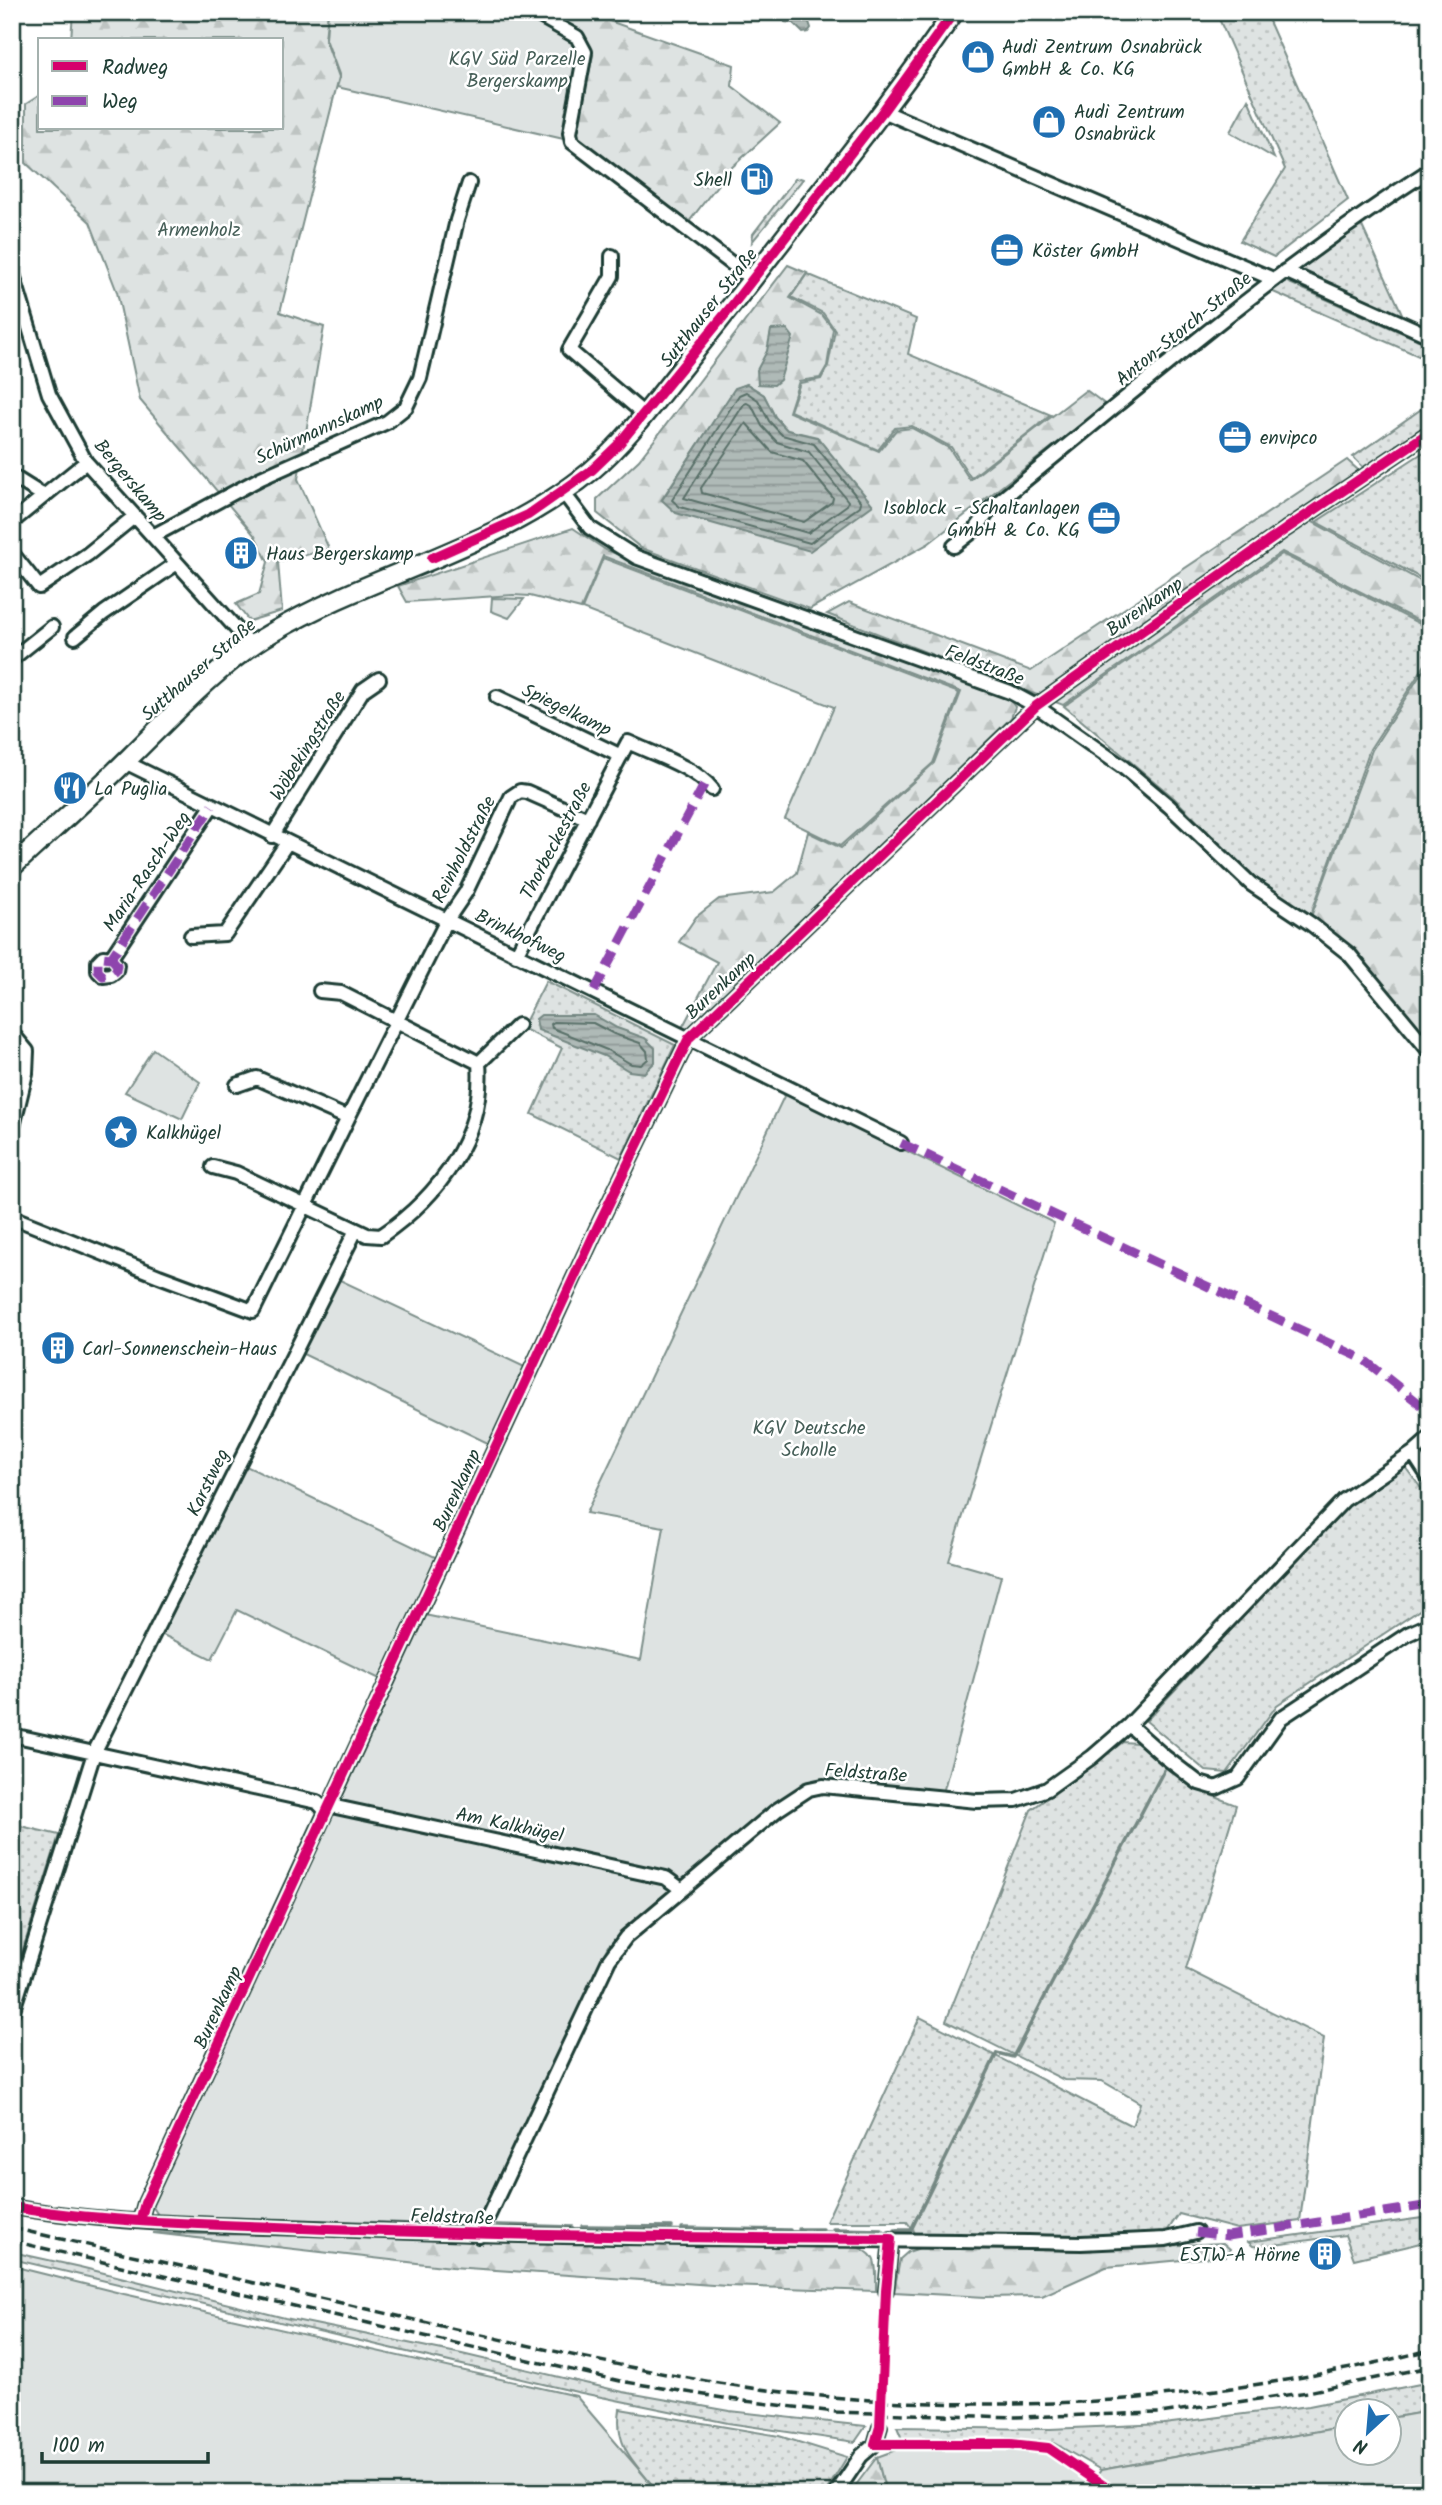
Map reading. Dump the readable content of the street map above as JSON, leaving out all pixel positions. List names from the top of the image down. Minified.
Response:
{"streets":{"street":["Sutthauser Straße","Anton-Storch-Straße","Schürmannskamp","Bergerskamp","Burenkamp","Feldstraße","Spiegelkamp","Wöbekingstraße","Thorbeckestraße","Reinholdstraße","Maria-Rasch-Weg","Brinkhofweg","Karstweg","Am Kalkhügel"]},"crossings":[["Sutthauser Straße","Anton-Storch-Straße"],["Sutthauser Straße","Bergerskamp"],["Sutthauser Straße","Feldstraße"],["Sutthauser Straße","Brinkhofweg"],["Schürmannskamp","Bergerskamp"],["Burenkamp","Feldstraße"],["Burenkamp","Brinkhofweg"],["Burenkamp","Am Kalkhügel"],["Feldstraße","Am Kalkhügel"],["Spiegelkamp","Thorbeckestraße"],["Wöbekingstraße","Brinkhofweg"],["Thorbeckestraße","Reinholdstraße"],["Thorbeckestraße","Brinkhofweg"],["Reinholdstraße","Brinkhofweg"],["Maria-Rasch-Weg","Brinkhofweg"],["Karstweg","Am Kalkhügel"]],"parks":["KGV Süd Parzelle Bergerskamp","Armenholz","KGV Deutsche Scholle"],"places":{"shop":["Audi Zentrum Osnabrück GmbH & Co. KG","Audi Zentrum Osnabrück"],"fuel station":["Shell"],"office":["Köster GmbH","envipco","Isoblock - Schaltanlagen GmbH & Co. KG"],"building":["Haus Bergerskamp","Carl-Sonnenschein-Haus","ESTW-A Hörne"],"restaurant":["La Puglia"],"place":["Kalkhügel"]},"legend":["Radweg","Weg"],"scale_bar":"100 m","north":"bottom left"}
